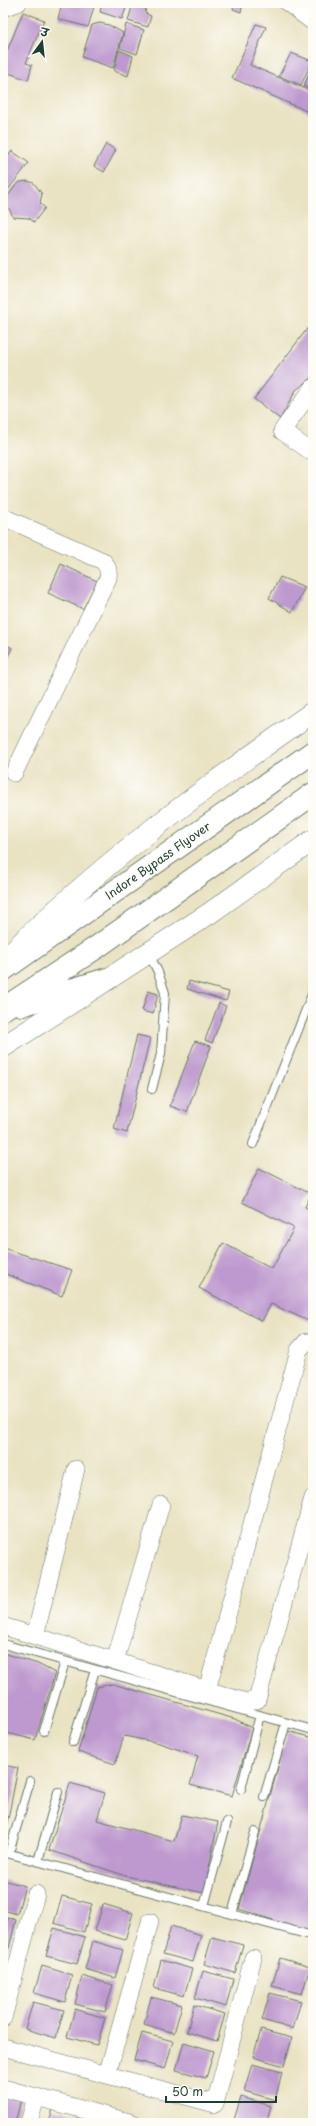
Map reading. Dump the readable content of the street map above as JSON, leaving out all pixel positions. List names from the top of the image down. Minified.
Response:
{"streets":{"highway":["Indore Bypass Flyover"]},"scale_bar":"50 m","north":"top"}
